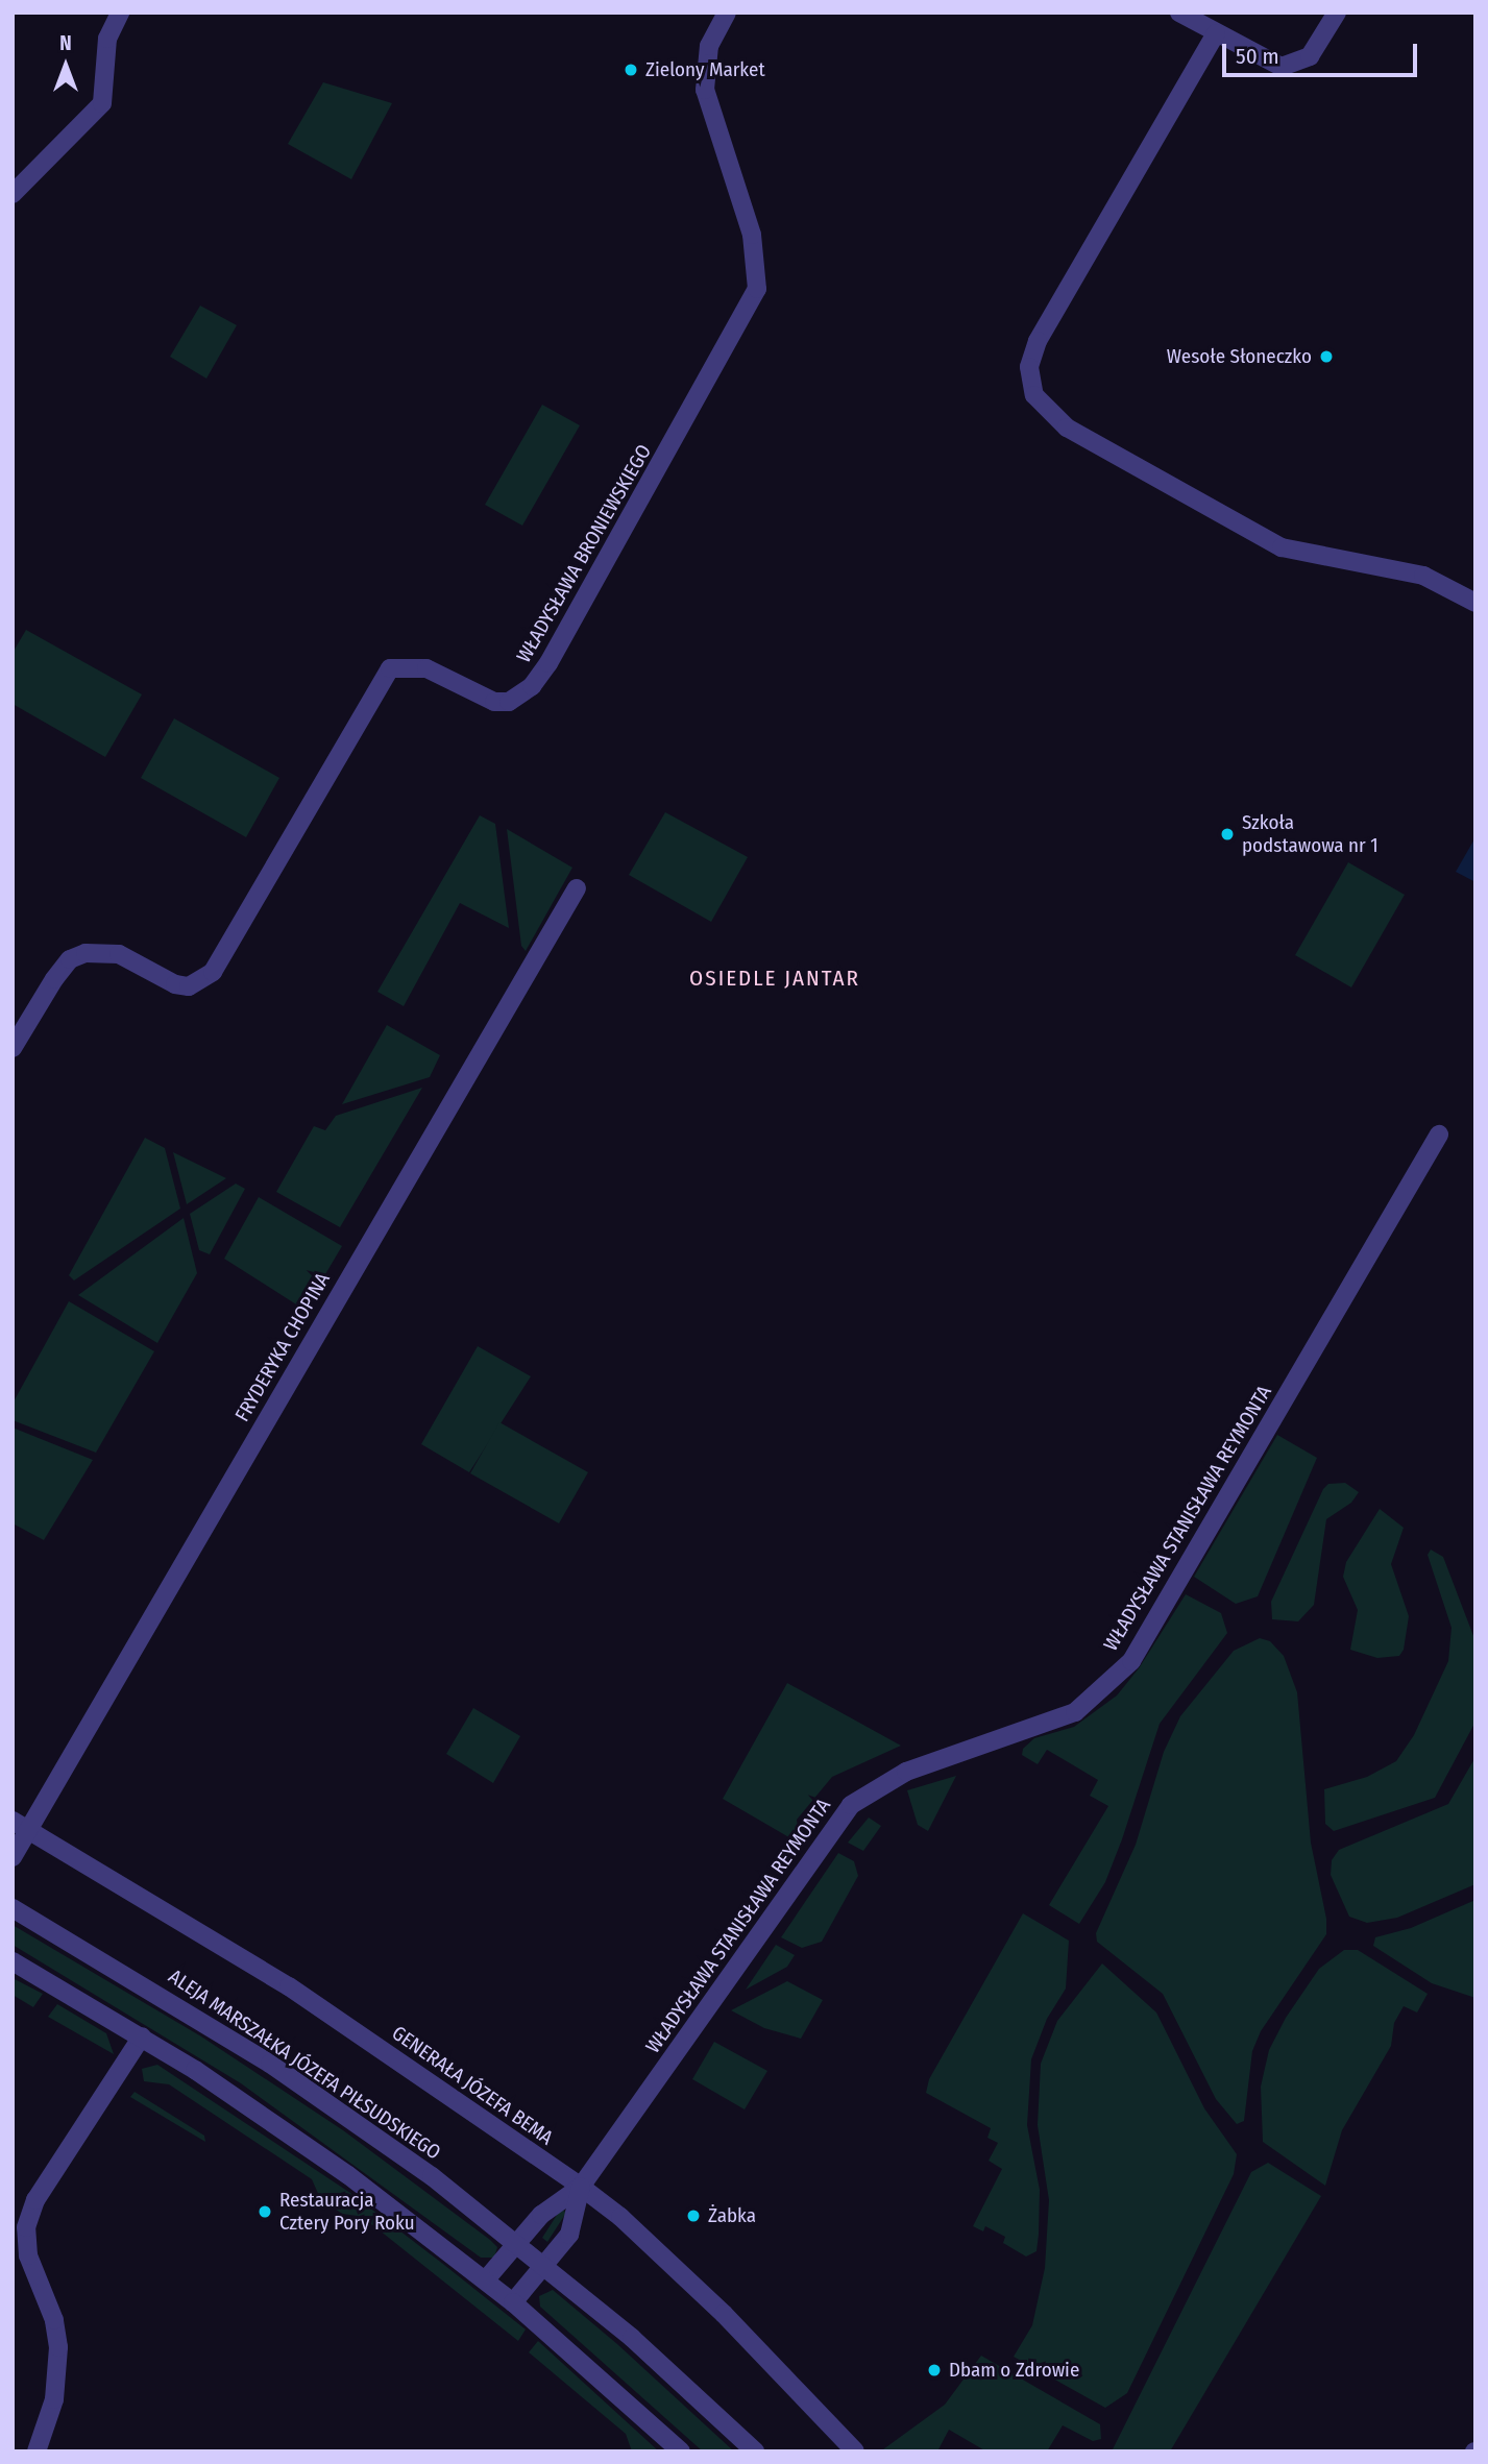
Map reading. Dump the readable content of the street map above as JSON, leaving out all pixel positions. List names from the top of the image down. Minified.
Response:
{"streets":{"street":["WŁADYSŁAWA BRONIEWSKIEGO","FRYDERYKA CHOPINA","WŁADYSŁAWA STANISŁAWA REYMONTA","ALEJA MARSZAŁKA JÓZEFA PIŁSUDSKIEGO","GENERAŁA JÓZEFA BEMA"]},"crossings":[["FRYDERYKA CHOPINA","GENERAŁA JÓZEFA BEMA"],["WŁADYSŁAWA STANISŁAWA REYMONTA","ALEJA MARSZAŁKA JÓZEFA PIŁSUDSKIEGO"],["WŁADYSŁAWA STANISŁAWA REYMONTA","GENERAŁA JÓZEFA BEMA"]],"districts":["OSIEDLE JANTAR"],"places":["Zielony Market","Wesołe Słoneczko","Szkoła podstawowa nr 1","Restauracja Cztery Pory Roku","Żabka","Dbam o Zdrowie"],"scale_bar":"50 m","north":"top"}
